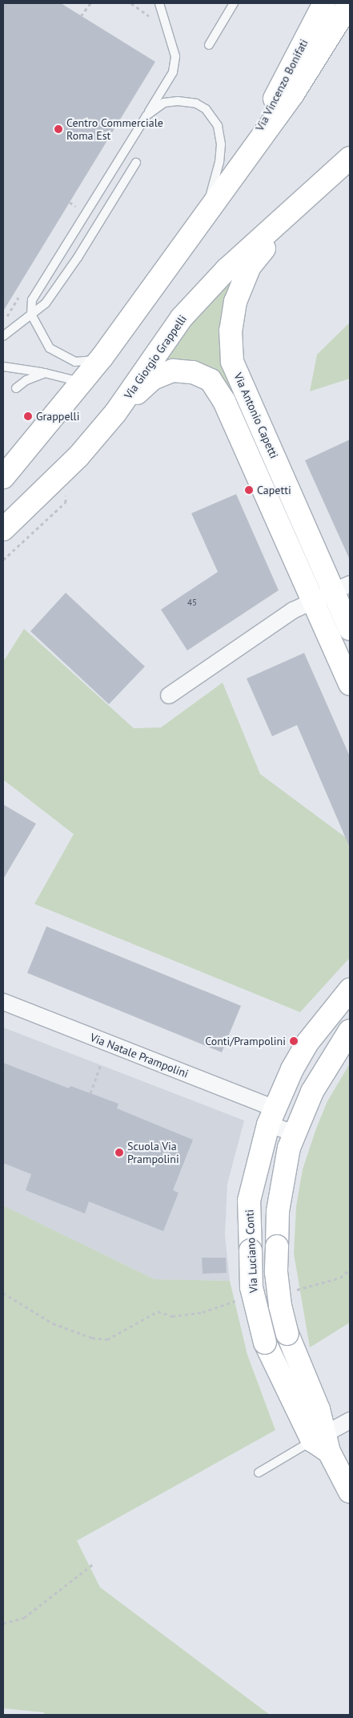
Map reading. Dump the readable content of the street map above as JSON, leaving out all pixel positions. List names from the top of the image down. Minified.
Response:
{"streets":{"main road":["Via Vincenzo Bonifati","Via Giorgio Grappelli","Via Antonio Capetti","Via Luciano Conti"],"street":["Via Natale Prampolini"]},"crossings":[["Via Giorgio Grappelli","Via Antonio Capetti"],["Via Natale Prampolini","Via Luciano Conti"]],"places":["Centro Commerciale Roma Est","Grappelli","Capetti","Conti/Prampolini","Scuola Via Prampolini"],"house_numbers":["45"]}
